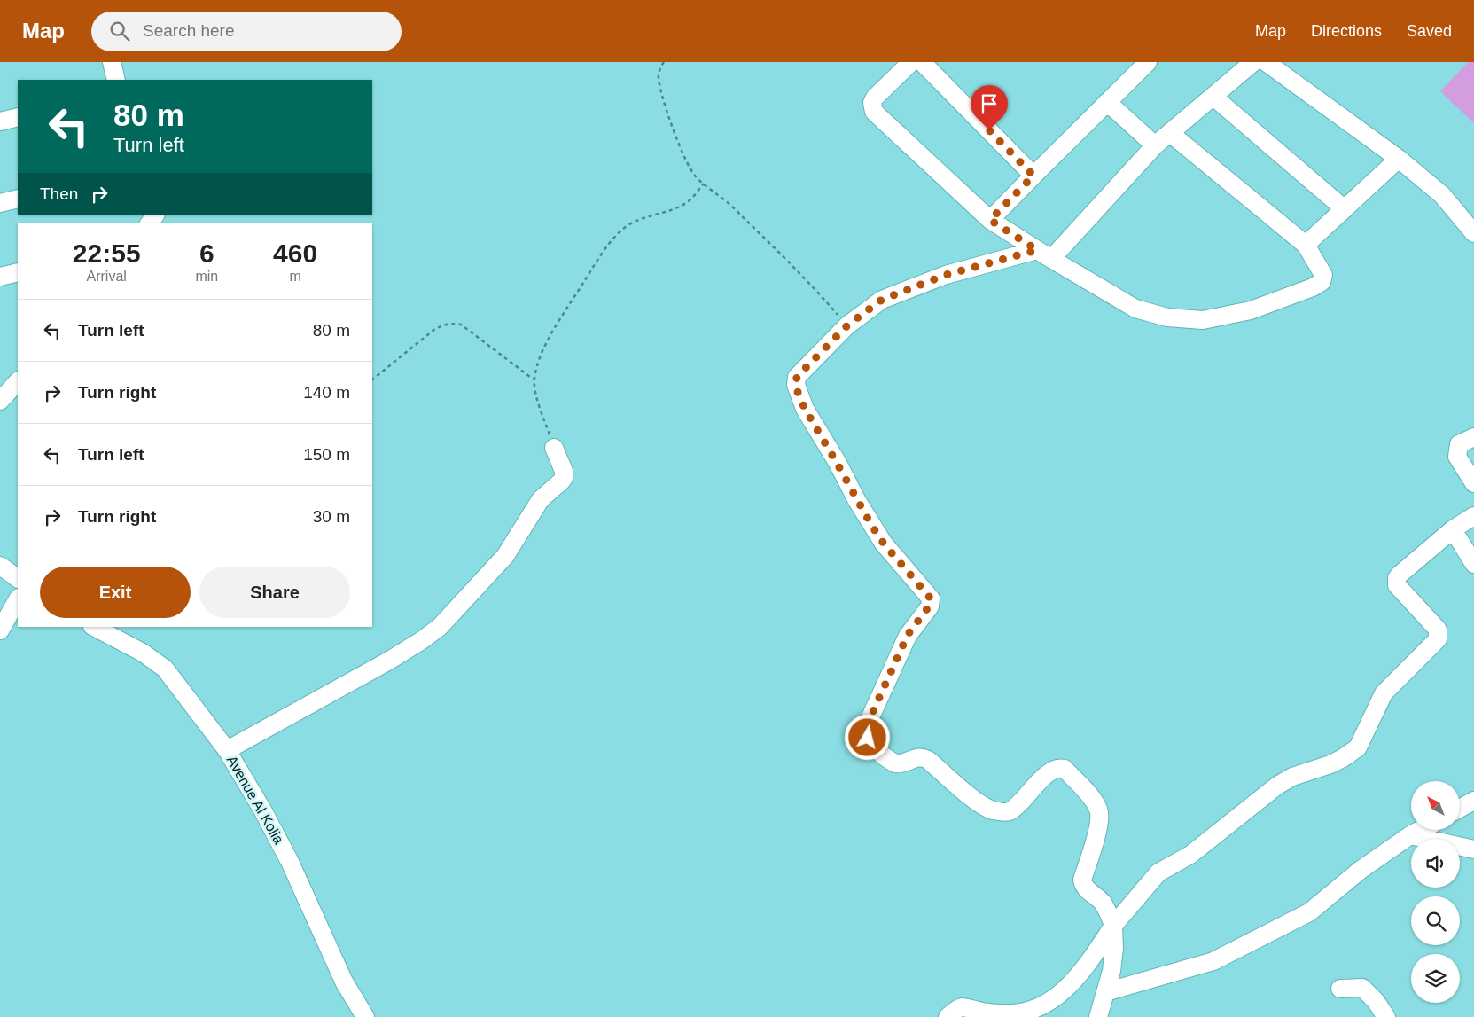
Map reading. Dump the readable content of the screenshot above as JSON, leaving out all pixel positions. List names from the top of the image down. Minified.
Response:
{"streets":{"street":["Avenue Al Kolia"]},"north":"top left","page":{"header":"Map","search":"Search here","nav":["Map","Directions","Saved"],"turn":["80 m","Turn left"],"then":"Then","eta":["22:55","Arrival","6","min","460","m"],"list":[{"name":"Turn left","value":"80 m"},{"name":"Turn right","value":"140 m"},{"name":"Turn left","value":"150 m"},{"name":"Turn right","value":"30 m"}],"buttons":["Exit","Share"]}}
